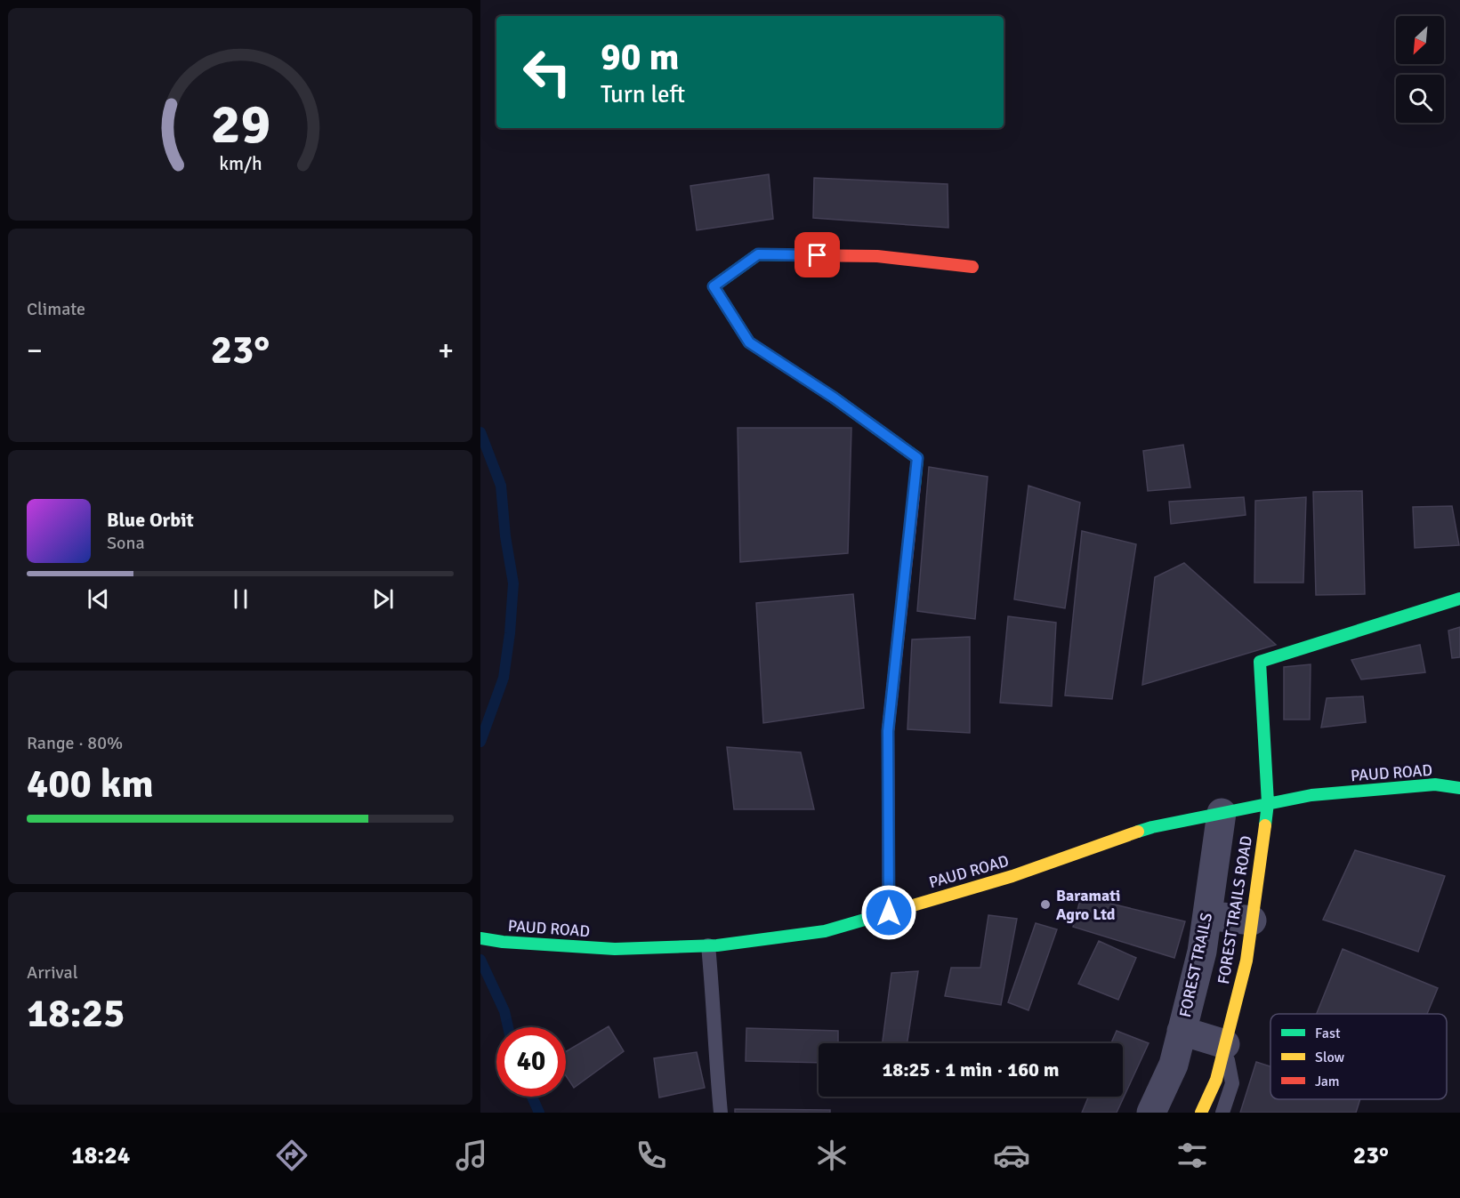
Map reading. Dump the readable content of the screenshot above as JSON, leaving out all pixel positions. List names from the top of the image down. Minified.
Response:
{"streets":{"street":["PAUD ROAD","FOREST TRAILS ROAD","FOREST TRAILS"]},"crossings":[["PAUD ROAD","FOREST TRAILS ROAD"],["PAUD ROAD","FOREST TRAILS"]],"places":["Baramati Agro Ltd"],"legend":["Fast","Slow","Jam"],"north":"bottom left","page":{"turn":["90 m","Turn left"],"tile":["Climate",["Range · 80%","400 km"],["Arrival","18:25"]],"heat":["−","23°","+"],"song":["Blue Orbit","Sona"],"limit":"40","trip":"18:25 · 1 min · 160 m","tabs":["18:24","23°"],"gauge":["29","km/h"]}}
